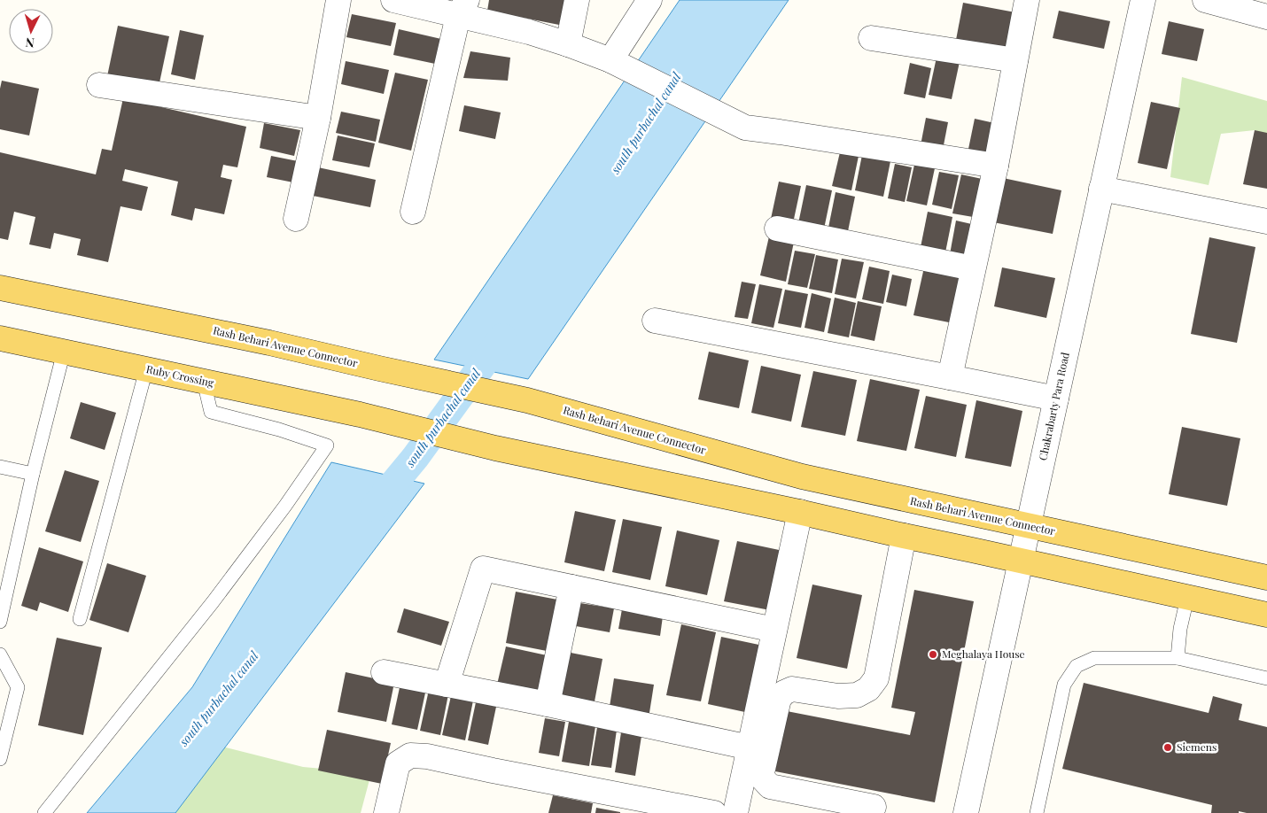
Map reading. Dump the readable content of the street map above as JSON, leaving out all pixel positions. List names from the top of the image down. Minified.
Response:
{"streets":{"main road":["Rash Behari Avenue Connector","Ruby Crossing"],"street":["Chakrabarty Para Road"]},"crossings":[["Rash Behari Avenue Connector","Chakrabarty Para Road"]],"water":["south purbachal canal"],"places":["Meghalaya House","Siemens"],"north":"bottom"}
